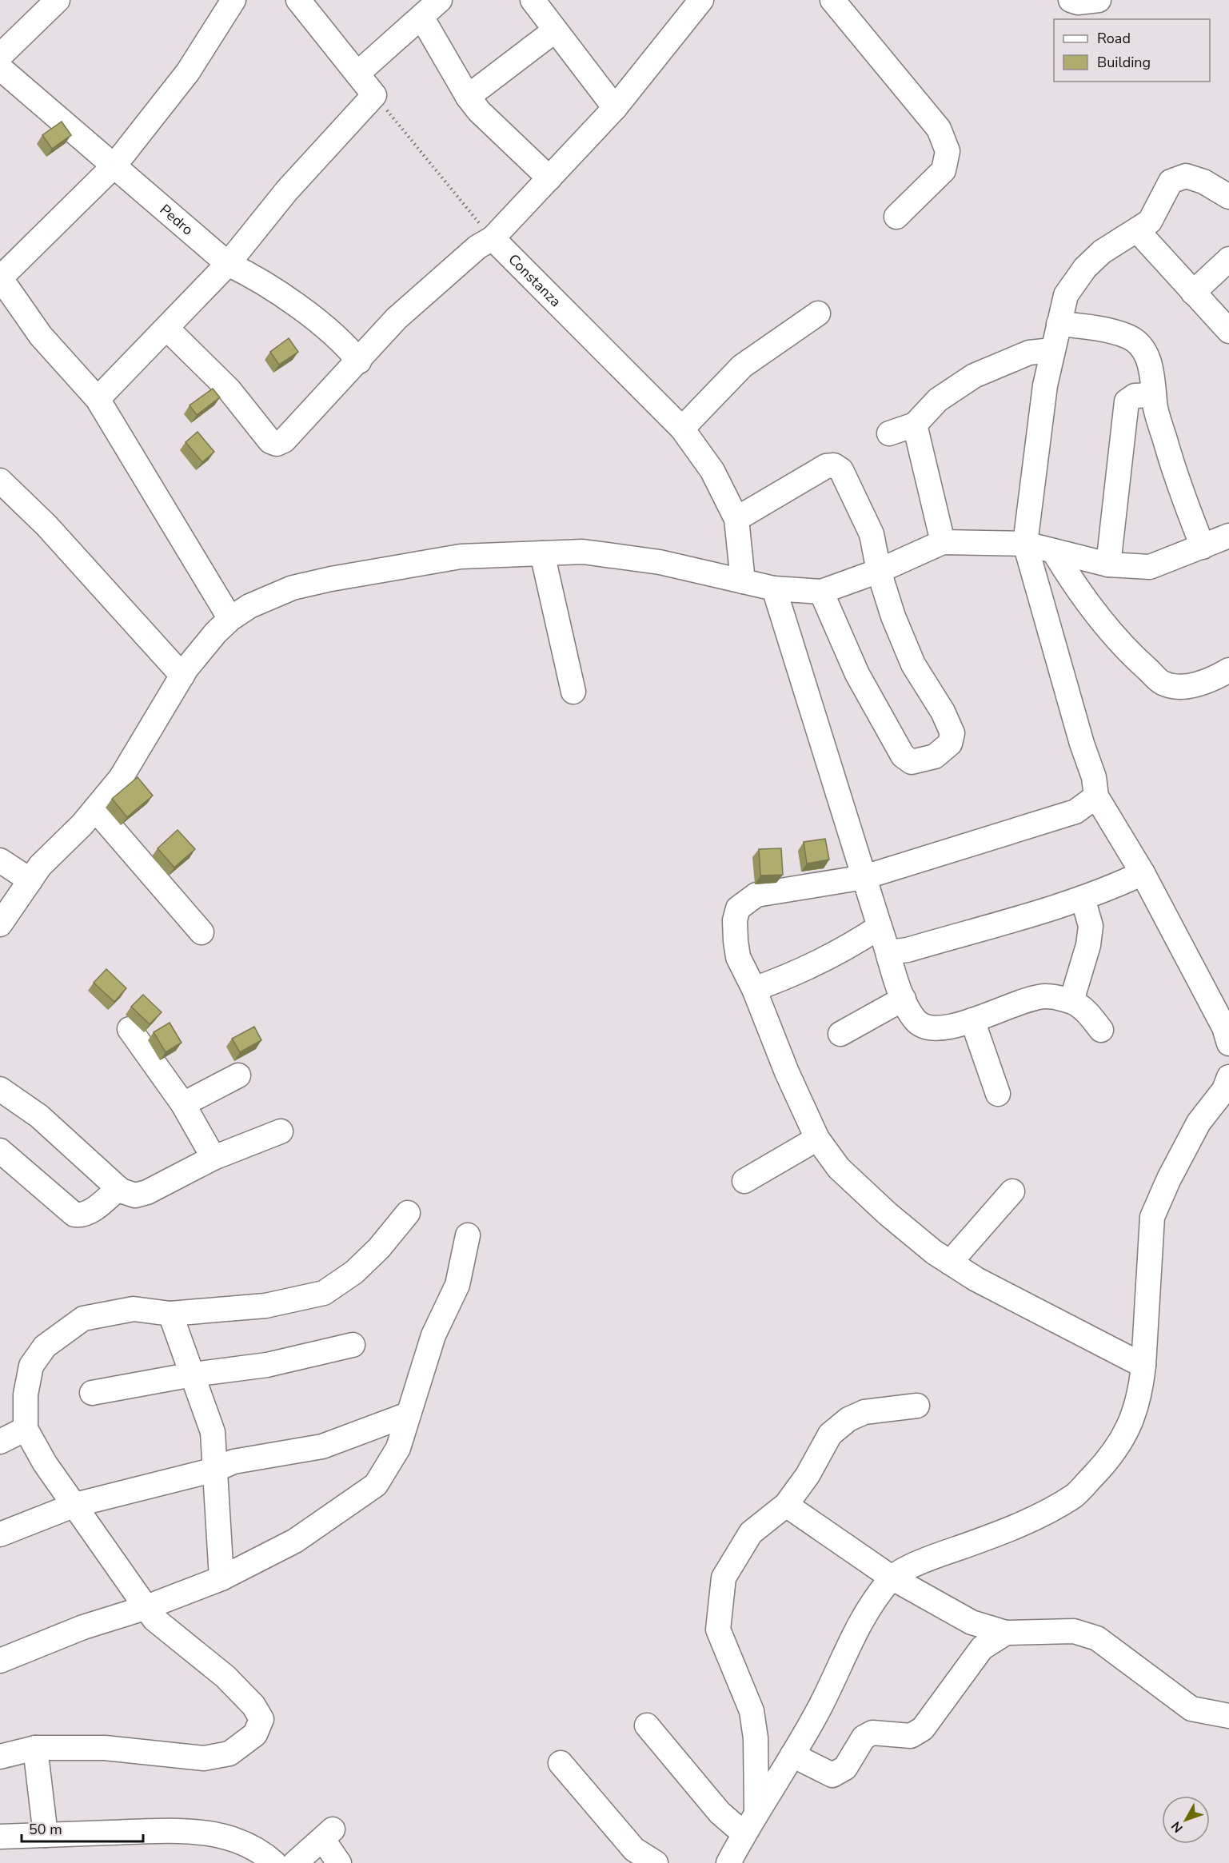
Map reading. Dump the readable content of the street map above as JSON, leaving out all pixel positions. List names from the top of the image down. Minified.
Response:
{"streets":{"street":["Pedro","Constanza"]},"legend":["Road","Building"],"scale_bar":"50 m","north":"bottom left"}
